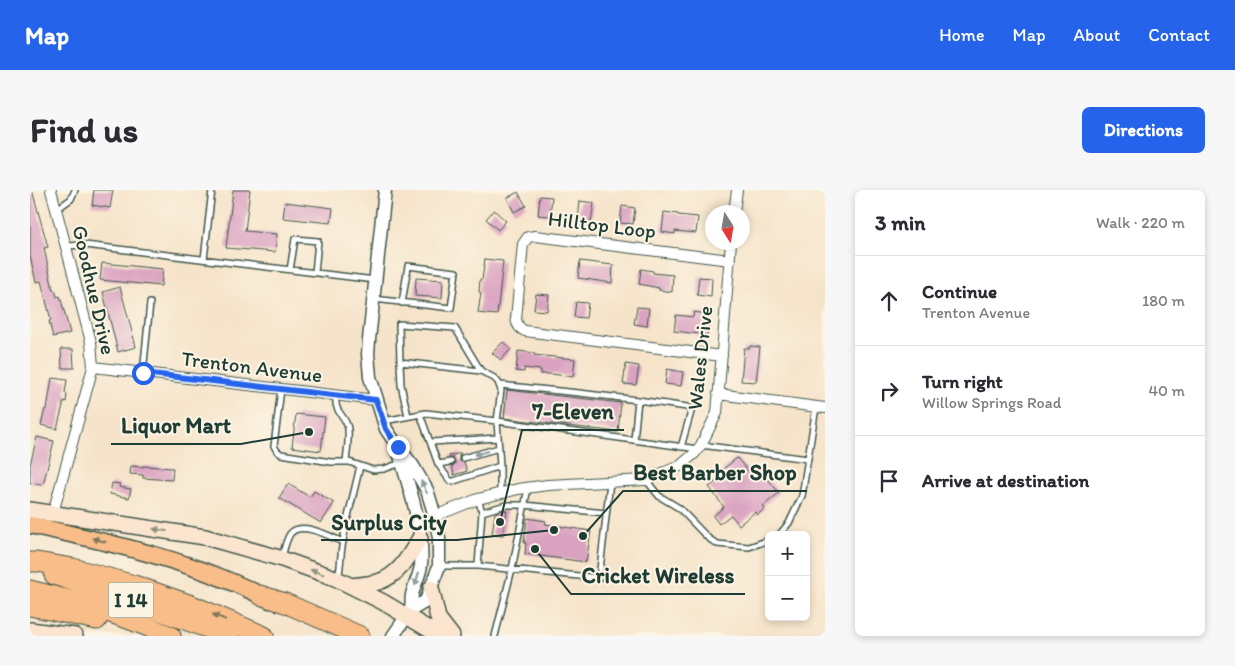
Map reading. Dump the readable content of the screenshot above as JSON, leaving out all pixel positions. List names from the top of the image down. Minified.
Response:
{"streets":{"highway":["I 14"],"street":["Hilltop Loop","Goodhue Drive","Wales Drive","Trenton Avenue"]},"crossings":[["Hilltop Loop","Wales Drive"],["Goodhue Drive","Trenton Avenue"]],"places":["Liquor Mart","7-Eleven","Surplus City","Best Barber Shop","Cricket Wireless"],"north":"bottom","page":{"header":"Map","nav":["Home","Map","About","Contact"],"buttons":"Directions","title":"Find us","heading":["3 min","Walk · 220 m"],"list":[["Continue","Trenton Avenue","180 m"],["Turn right","Willow Springs Road","40 m"],"Arrive at destination"],"map_buttons":["+","−"]}}
